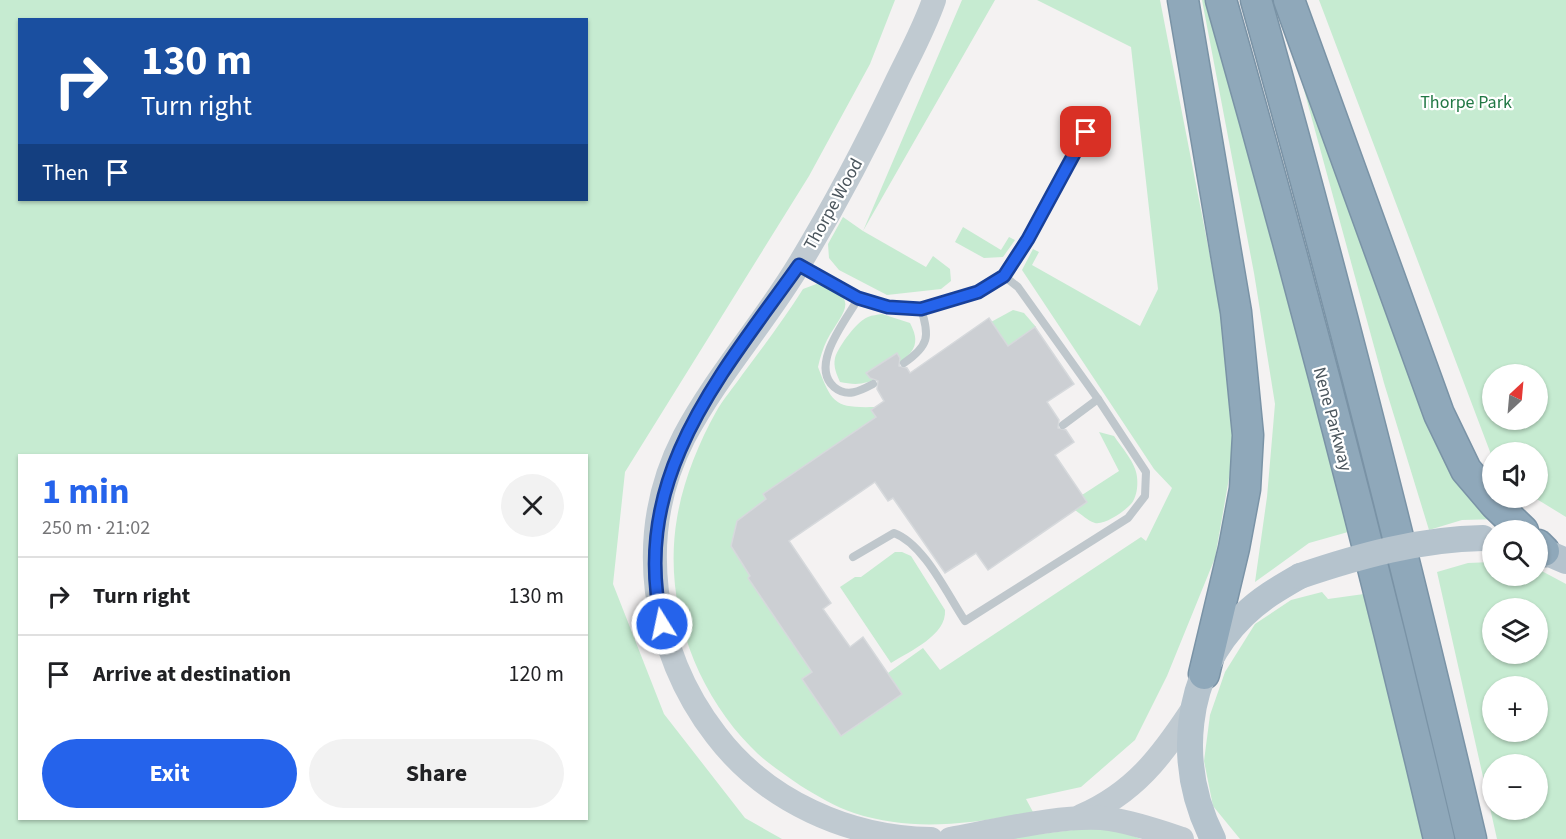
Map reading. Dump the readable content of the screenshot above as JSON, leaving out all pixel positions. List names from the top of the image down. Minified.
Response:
{"streets":{"highway":["Nene Parkway"],"street":["Thorpe Wood"]},"parks":["Thorpe Park"],"north":"top right","page":{"turn":["130 m","Turn right"],"then":"Then","map_buttons":["+","−"],"heading":["1 min","250 m · 21:02"],"list":[{"name":"Turn right","value":"130 m"},{"name":"Arrive at destination","value":"120 m"}],"buttons":["Exit","Share"]}}
